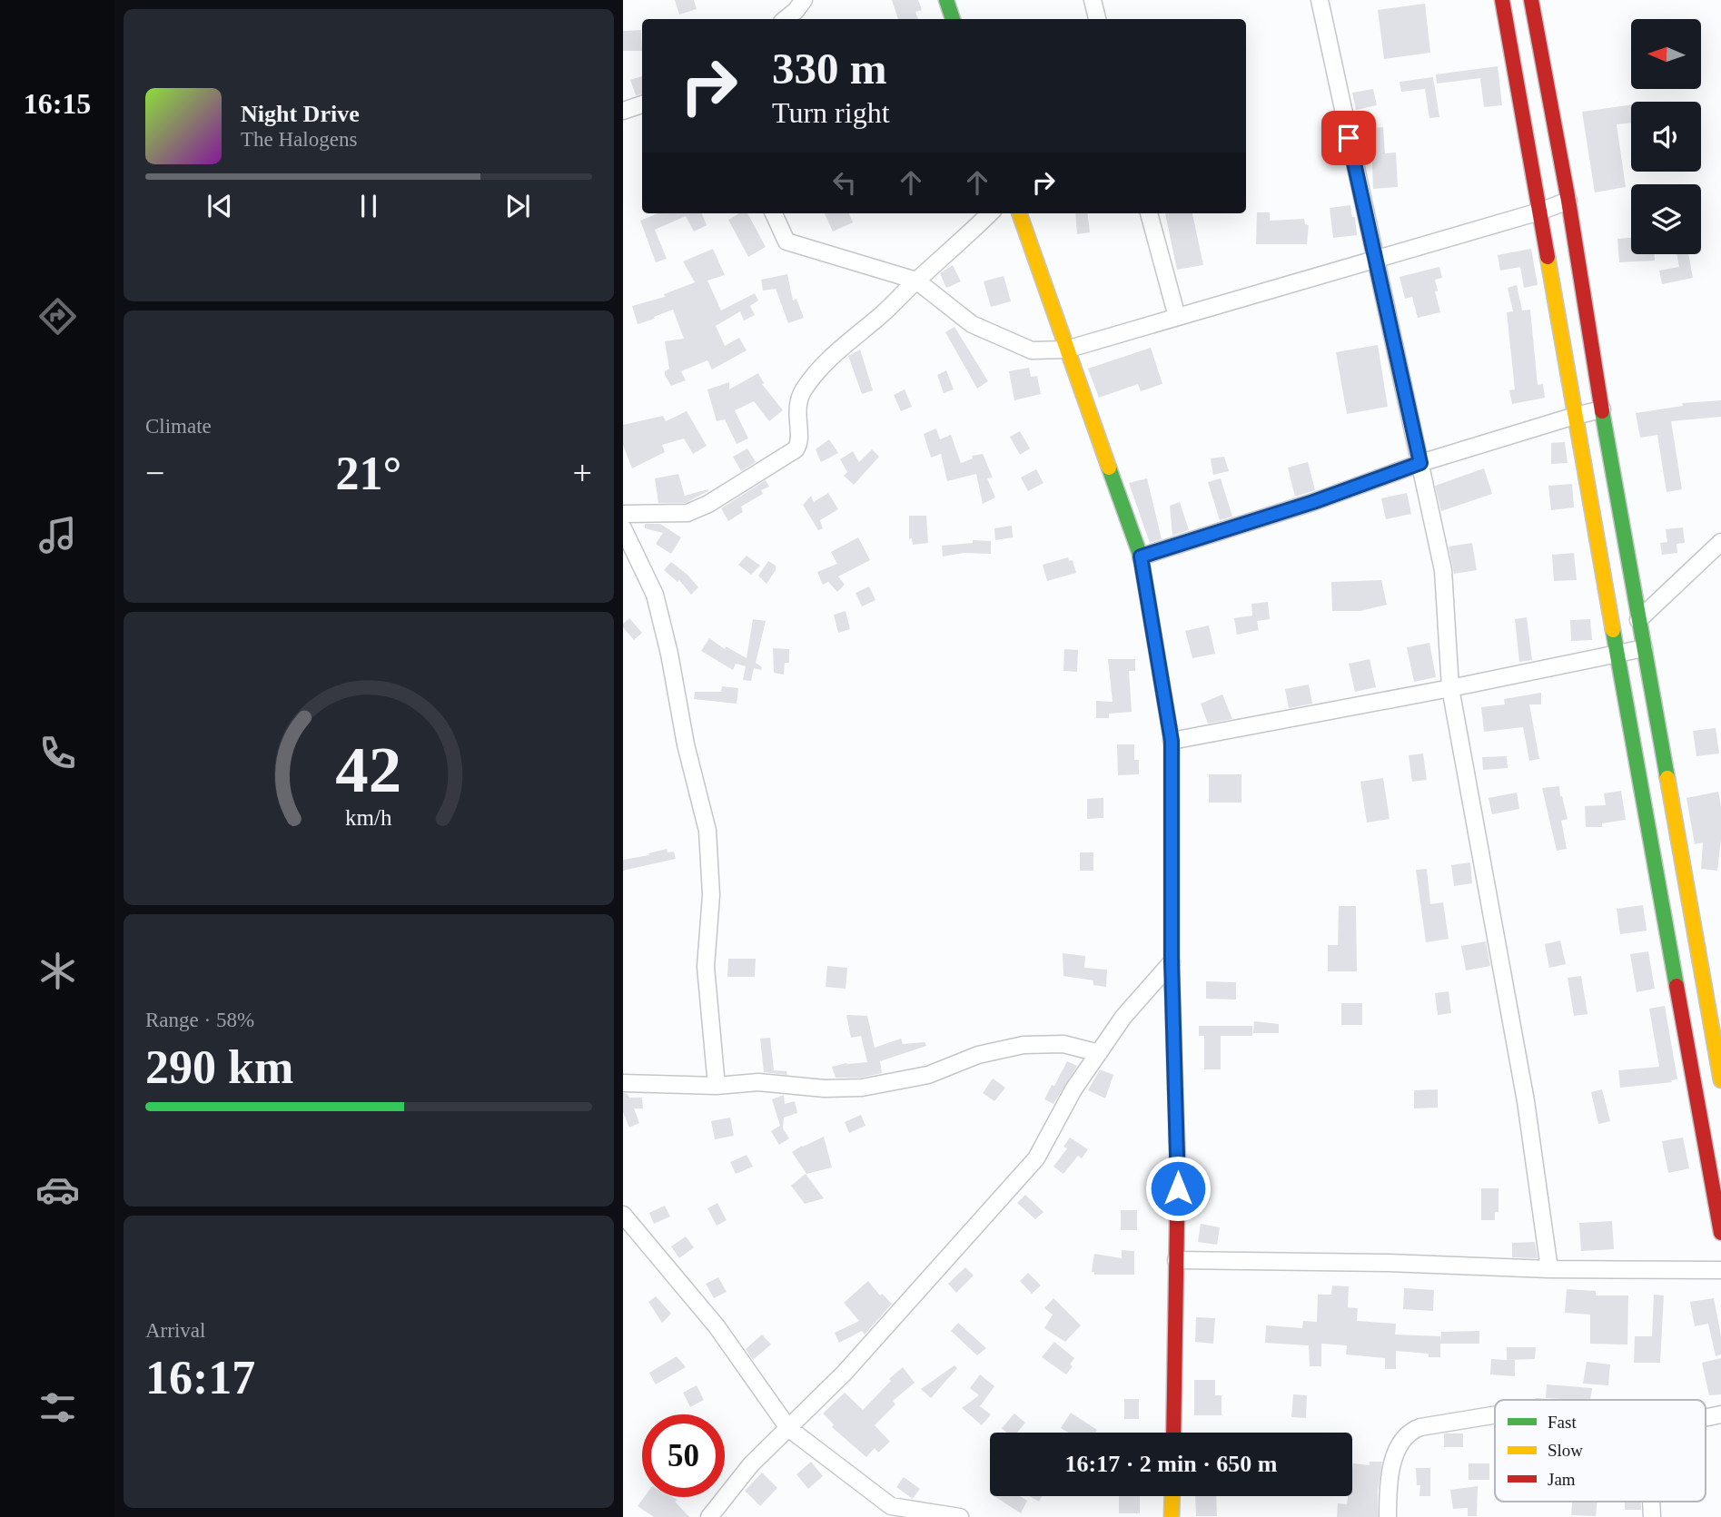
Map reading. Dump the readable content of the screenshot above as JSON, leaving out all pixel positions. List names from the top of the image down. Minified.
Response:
{"legend":["Fast","Slow","Jam"],"north":"left","page":{"tabs":"16:15","turn":["330 m","Turn right"],"song":["Night Drive","The Halogens"],"tile":["Climate",["Range · 58%","290 km"],["Arrival","16:17"]],"heat":["−","21°","+"],"limit":"50","trip":"16:17 · 2 min · 650 m","gauge":["42","km/h"]}}
